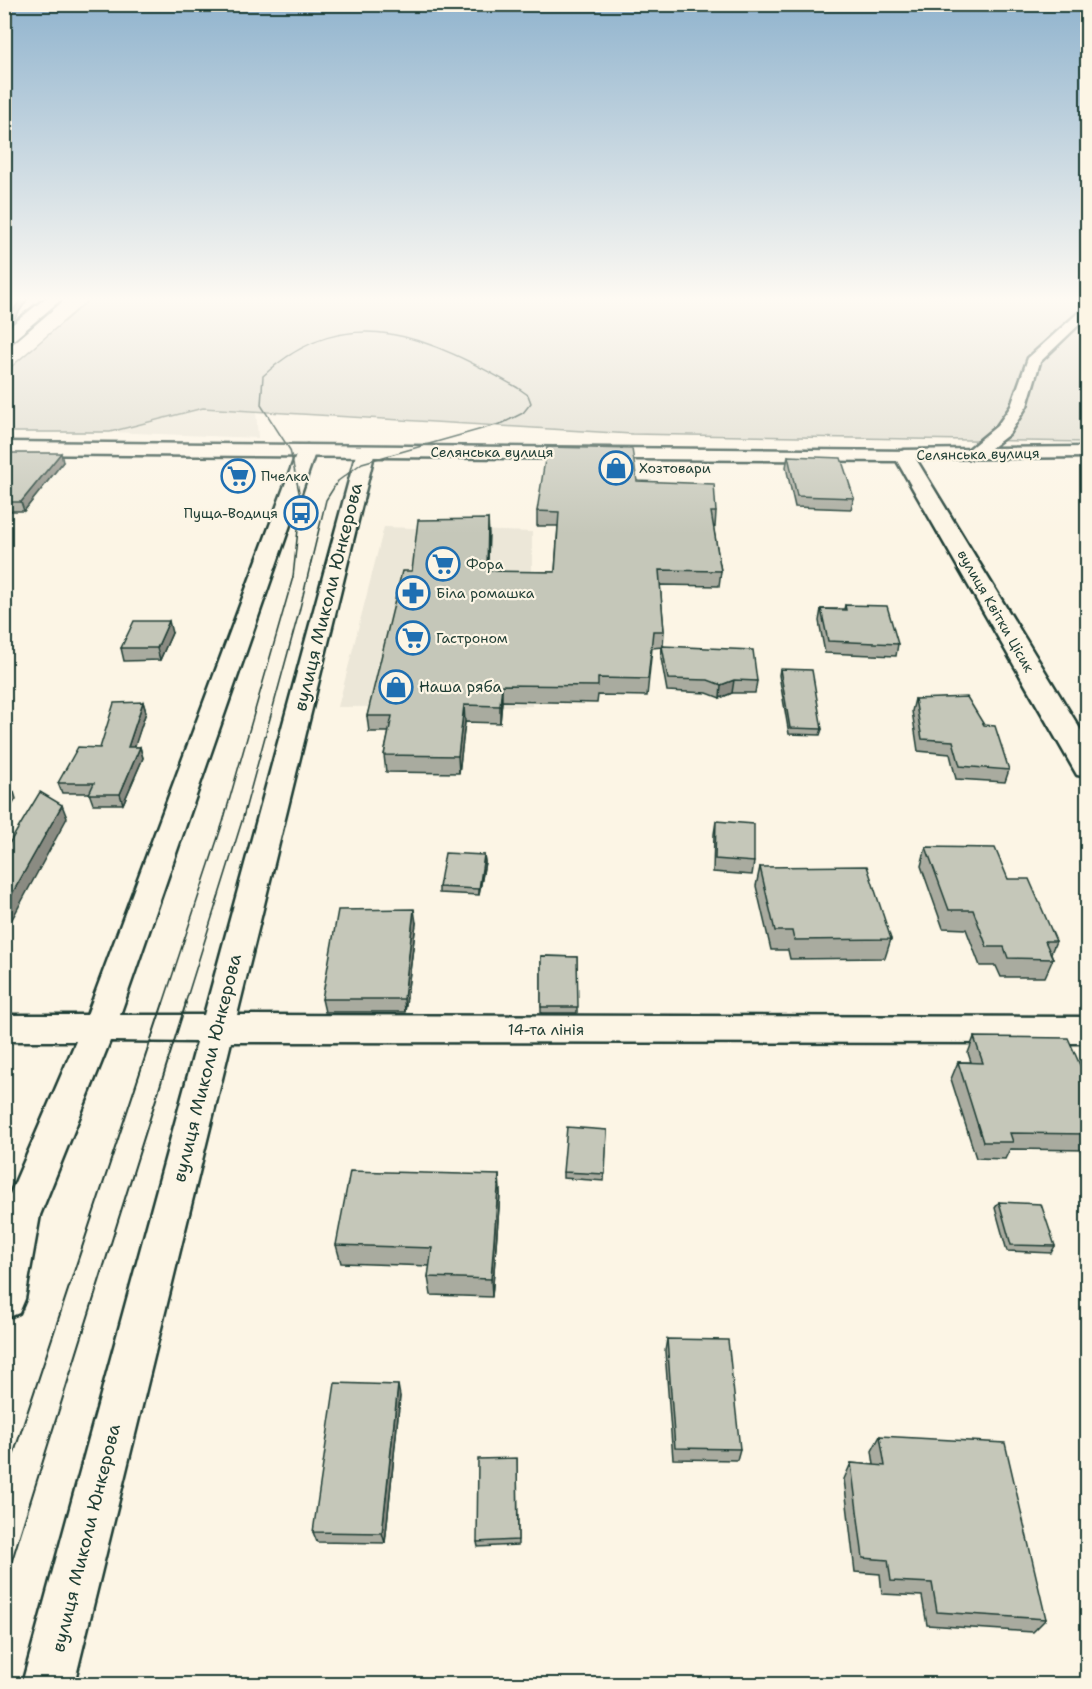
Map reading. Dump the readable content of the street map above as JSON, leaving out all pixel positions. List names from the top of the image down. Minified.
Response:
{"streets":{"street":["Селянська вулиця","вулиця Миколи Юнкерова","вулиця Квітки Цісик","14-та лінія"]},"crossings":[["Селянська вулиця","вулиця Миколи Юнкерова"],["Селянська вулиця","вулиця Квітки Цісик"],["вулиця Миколи Юнкерова","14-та лінія"]],"places":{"shop":["Хозтовари","Наша ряба"],"supermarket":["Пчелка","Фора","Гастроном"],"bus stop":["Пуща-Водиця"],"pharmacy":["Біла ромашка"]}}
